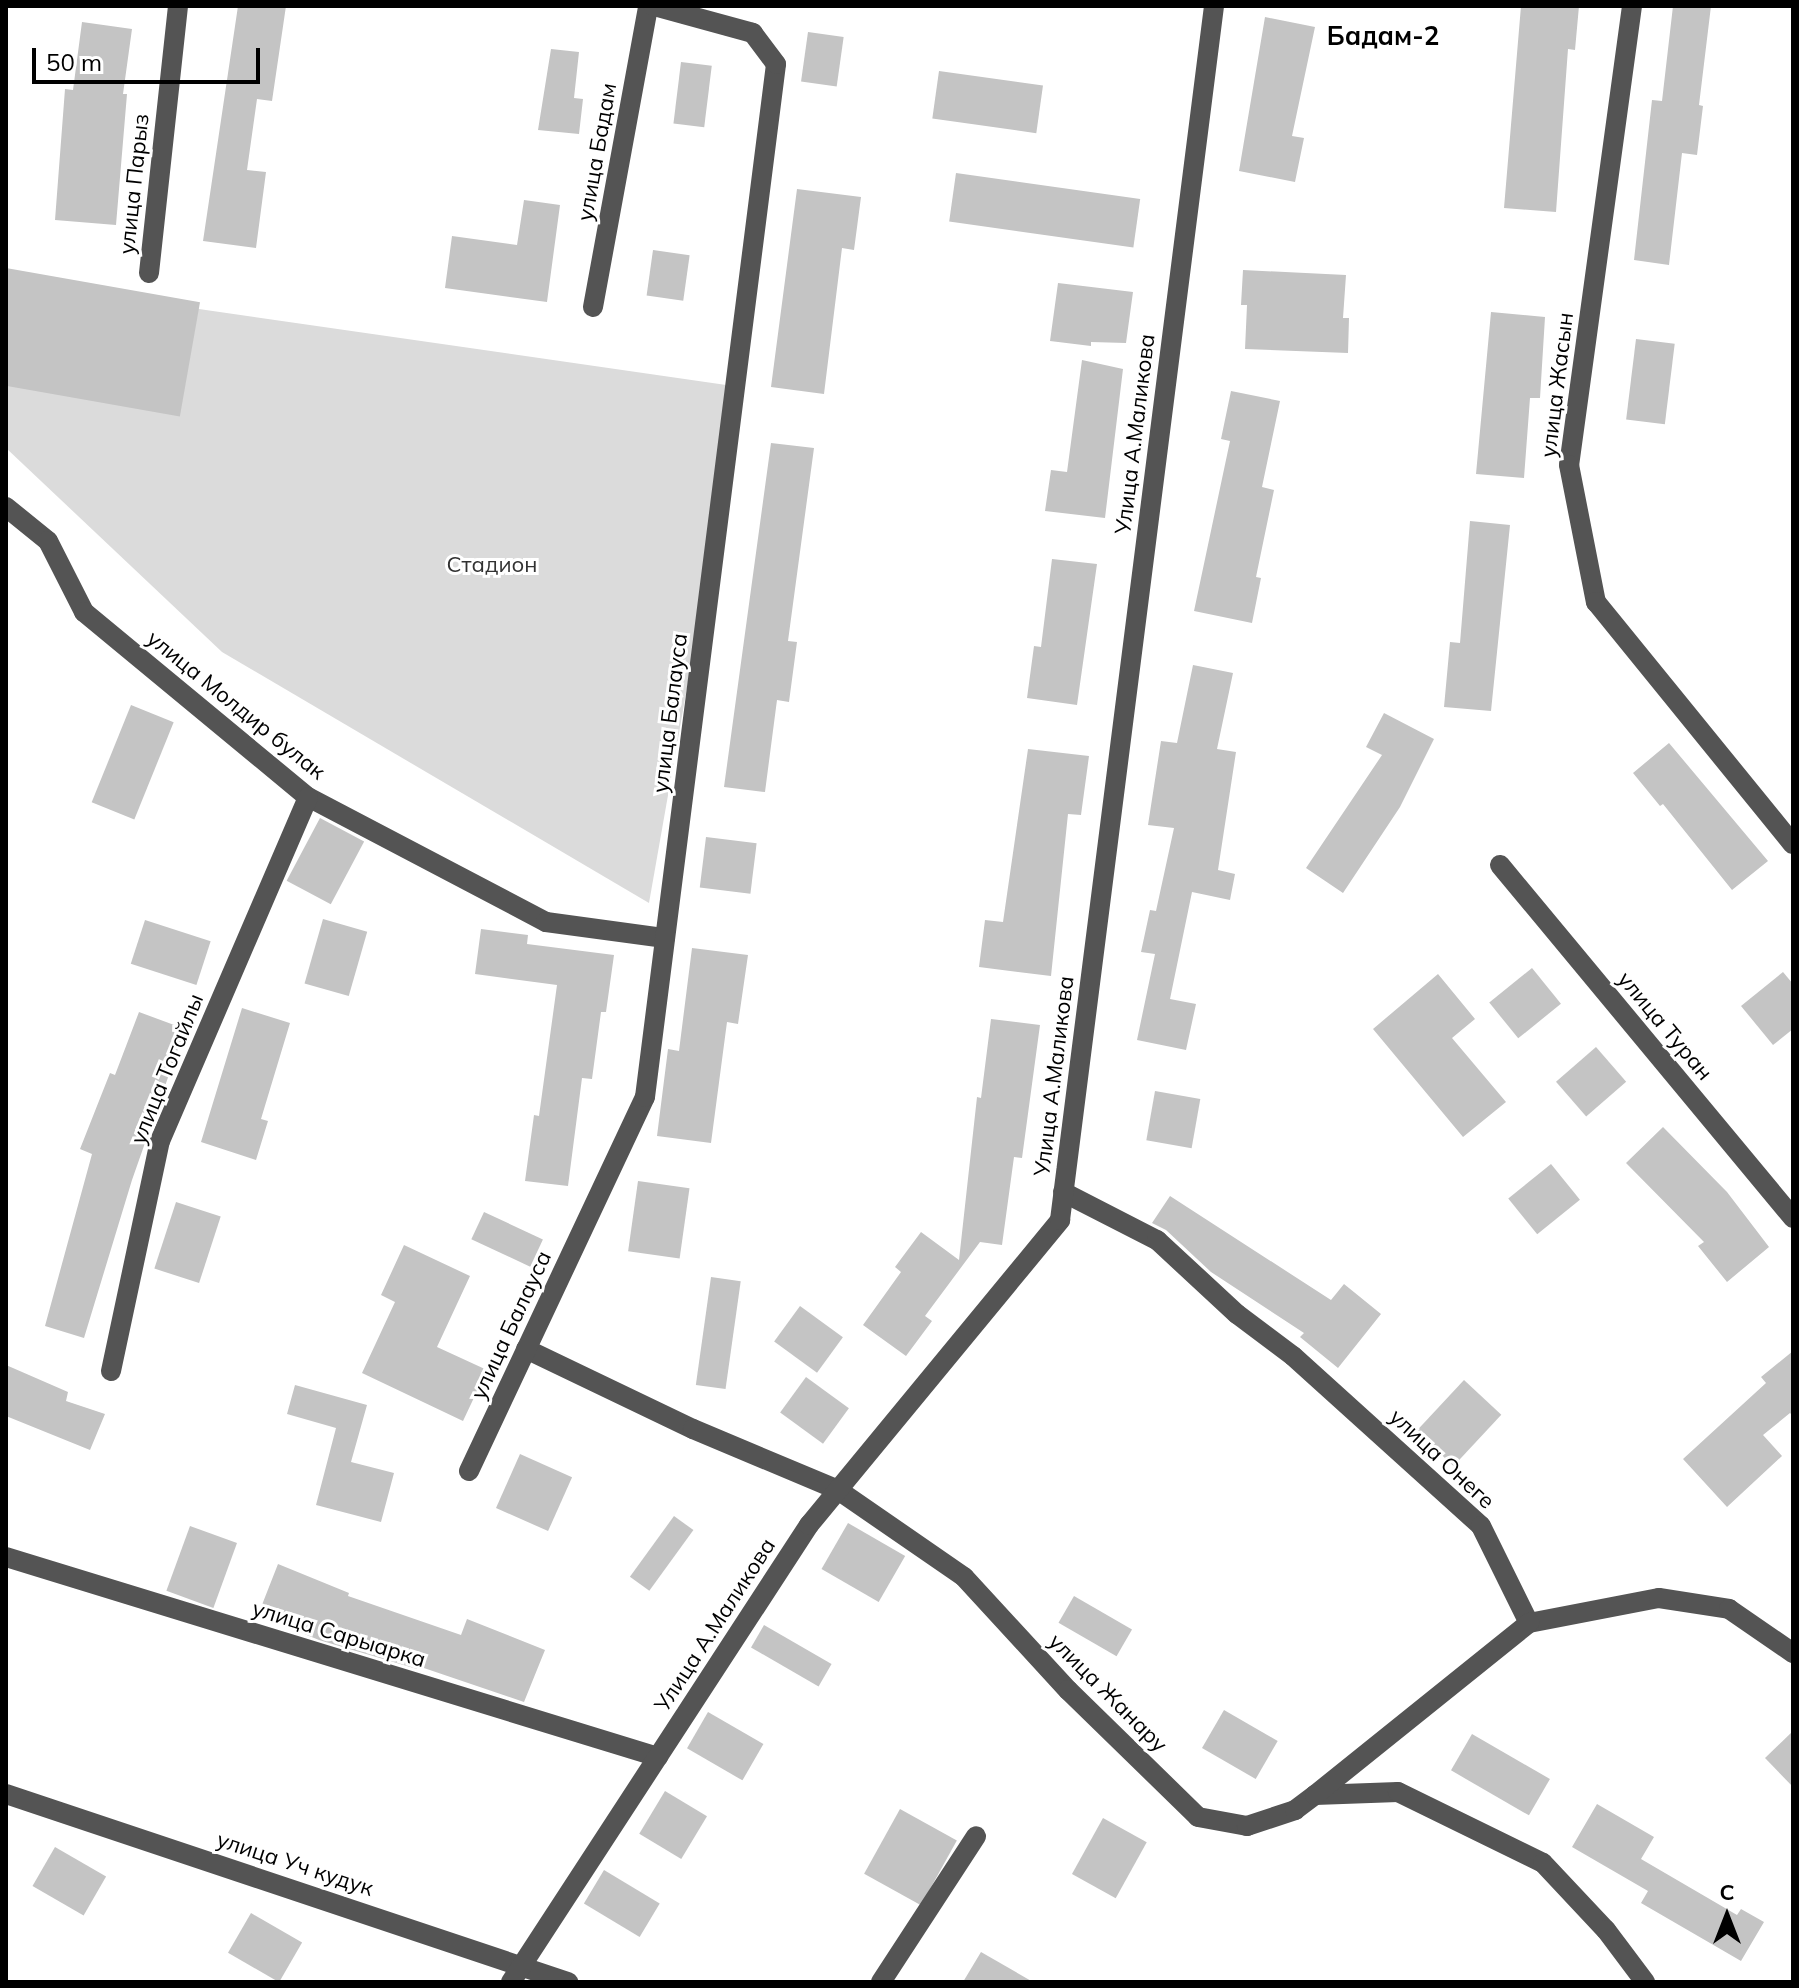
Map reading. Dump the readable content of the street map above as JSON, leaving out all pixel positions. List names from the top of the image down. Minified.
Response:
{"streets":{"street":["улица Бадам","улица Парыз","улица Жасын","Улица А.Маликова","улица Молдир булак","улица Балауса","улица Туран","улица Тогайлы","улица Онеге","улица Сарыарка","улица Жанару","улица Уч кудук"]},"crossings":[["улица Бадам","улица Балауса"],["Улица А.Маликова","улица Онеге"],["Улица А.Маликова","улица Сарыарка"],["Улица А.Маликова","улица Жанару"],["Улица А.Маликова","улица Уч кудук"],["улица Молдир булак","улица Балауса"],["улица Молдир булак","улица Тогайлы"],["улица Балауса","улица Жанару"]],"districts":["Бадам-2"],"parks":["Стадион"],"scale_bar":"50 m","north":"top"}
